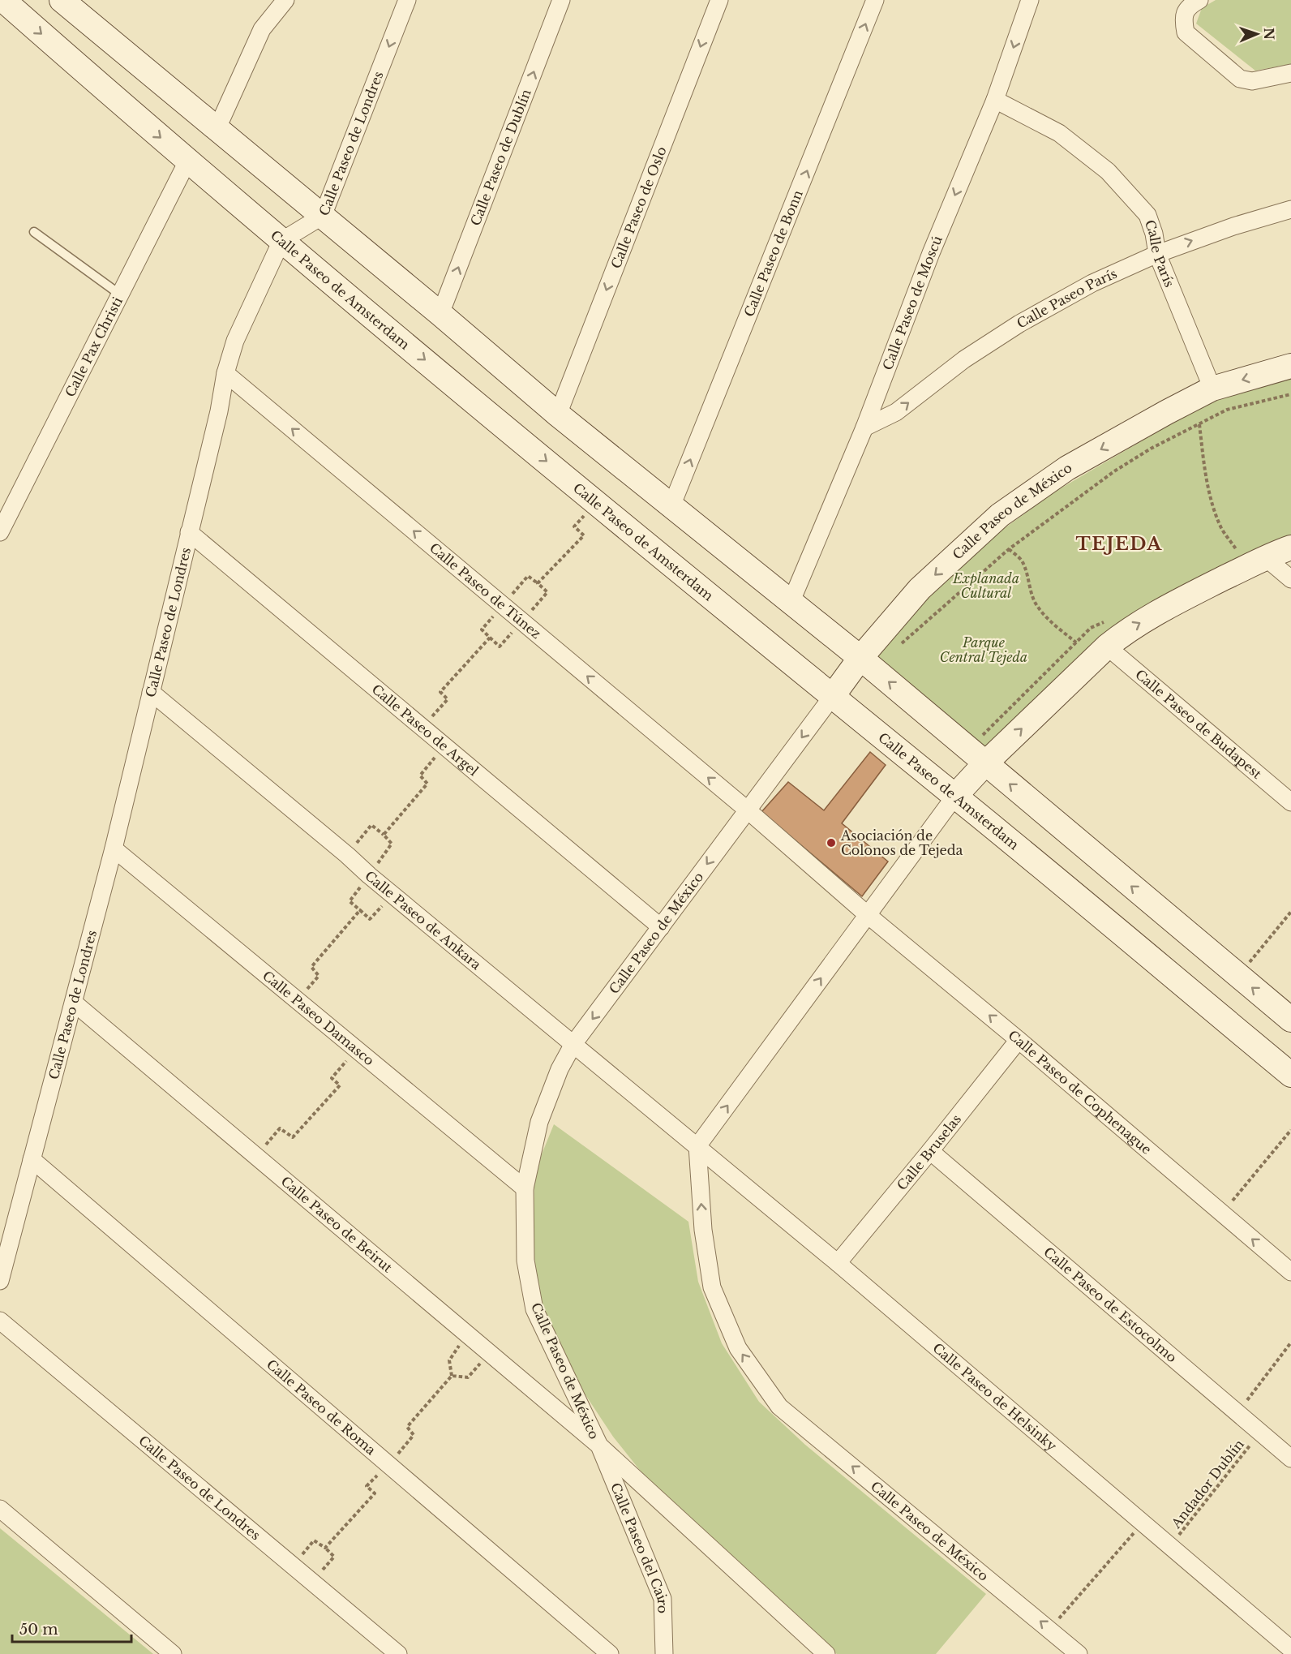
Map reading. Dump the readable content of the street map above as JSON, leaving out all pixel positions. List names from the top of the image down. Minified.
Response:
{"streets":{"main road":["Calle Paseo de Amsterdam","Calle Paseo de México"],"street":["Calle Paseo de Londres","Calle Paseo de Dublín","Calle Paseo de Oslo","Calle Paseo de Bonn","Calle París","Calle Paseo París","Calle Paseo de Moscú","Calle Pax Christi","Calle Paseo de Túnez","Calle Paseo de Budapest","Calle Paseo de Argel","Calle Paseo de Ankara","Calle Paseo Damasco","Calle Paseo de Cophenague","Calle Bruselas","Calle Paseo de Beirut","Calle Paseo de Estocolmo","Calle Paseo de Helsinky","Calle Paseo de Roma","Calle Paseo del Cairo"],"path":["Andador Dublín"]},"crossings":[["Calle Paseo de Londres","Calle Paseo de Amsterdam"],["Calle Paseo de Londres","Calle Paseo de Túnez"],["Calle Paseo de Londres","Calle Paseo de Argel"],["Calle Paseo de Londres","Calle Paseo de Ankara"],["Calle Paseo de Londres","Calle Paseo Damasco"],["Calle Paseo de Londres","Calle Paseo de Beirut"],["Calle Paseo de Londres","Calle Paseo de Roma"],["Calle París","Calle Paseo París"],["Calle París","Calle Paseo de Moscú"],["Calle París","Calle Paseo de México"],["Calle Paseo de Amsterdam","Calle Pax Christi"],["Calle Paseo de Amsterdam","Calle Paseo de México"],["Calle Paseo París","Calle Paseo de Moscú"],["Calle Paseo de México","Calle Paseo de Túnez"],["Calle Paseo de México","Calle Paseo de Argel"],["Calle Paseo de México","Calle Paseo de Ankara"],["Calle Paseo de México","Calle Paseo Damasco"],["Calle Paseo de México","Calle Paseo de Beirut"],["Calle Paseo de México","Calle Paseo de Helsinky"],["Calle Paseo de México","Calle Paseo del Cairo"],["Calle Paseo de Túnez","Calle Paseo de Cophenague"],["Calle Paseo de Ankara","Calle Paseo de Helsinky"],["Calle Paseo de Cophenague","Calle Bruselas"],["Calle Bruselas","Calle Paseo de Estocolmo"],["Calle Bruselas","Calle Paseo de Helsinky"],["Calle Paseo de Beirut","Calle Paseo del Cairo"],["Calle Paseo de Estocolmo","Andador Dublín"],["Calle Paseo de Helsinky","Andador Dublín"]],"one_way":["Calle Paseo de Dublín","Calle Paseo de Oslo","Calle Paseo de Bonn","Calle Paseo París","Calle Paseo de Moscú","Calle Paseo de Túnez","Calle Paseo de Cophenague"],"districts":["TEJEDA"],"parks":["Explanada Cultural","Parque Central Tejeda"],"places":["Asociación de Colonos de Tejeda"],"scale_bar":"50 m","north":"right"}
